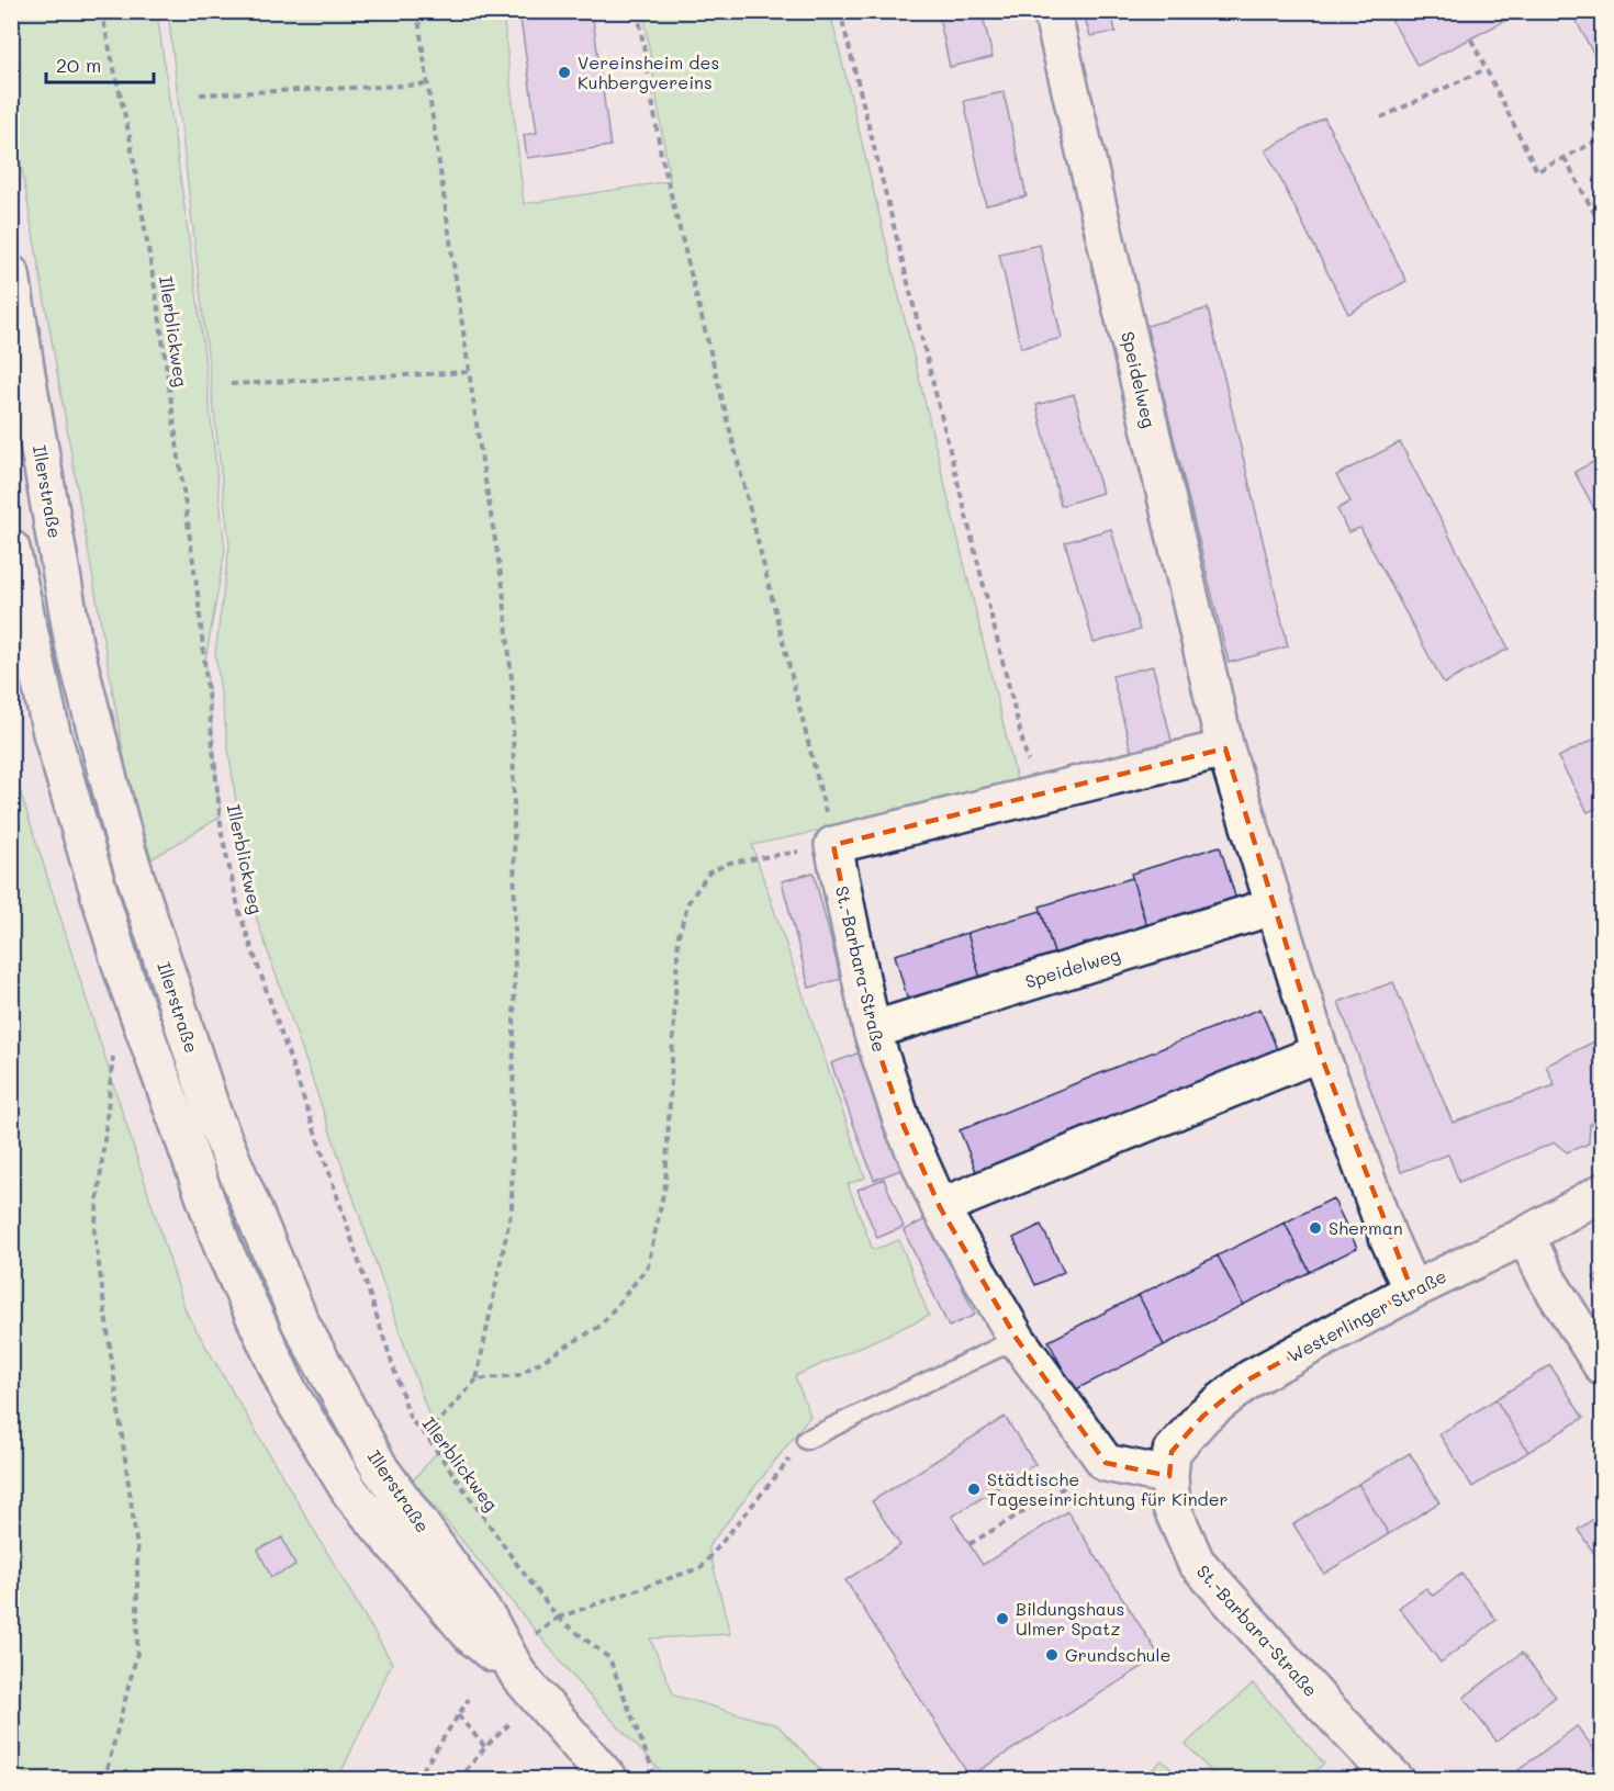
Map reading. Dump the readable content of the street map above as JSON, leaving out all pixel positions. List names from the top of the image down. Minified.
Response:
{"streets":{"street":["Speidelweg","Illerstraße","St.-Barbara-Straße","Westerlinger Straße"],"path":["Illerblickweg"]},"crossings":[["Speidelweg","St.-Barbara-Straße"],["Speidelweg","Westerlinger Straße"],["St.-Barbara-Straße","Westerlinger Straße"]],"places":["Vereinsheim des Kuhbergvereins","Sherman","Städtische Tageseinrichtung für Kinder","Bildungshaus Ulmer Spatz","Grundschule"],"scale_bar":"20 m"}
